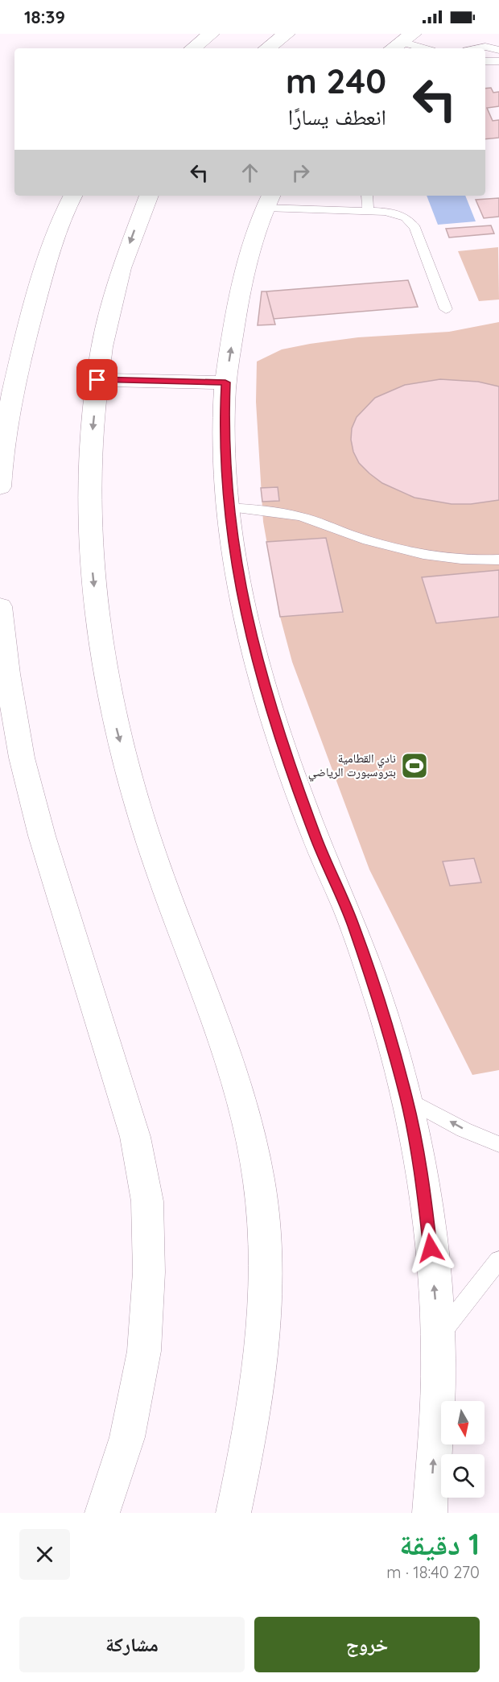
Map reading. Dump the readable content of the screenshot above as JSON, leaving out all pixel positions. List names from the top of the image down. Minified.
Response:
{"places":{"sports":["نادي القطامية بتروسبورت الرياضي"]},"north":"bottom","page":{"status":"18:39","turn":["240 m","انعطف يسارًا"],"heading":["1 دقيقة","270 m · 18:40"],"buttons":["خروج","مشاركة"]}}
